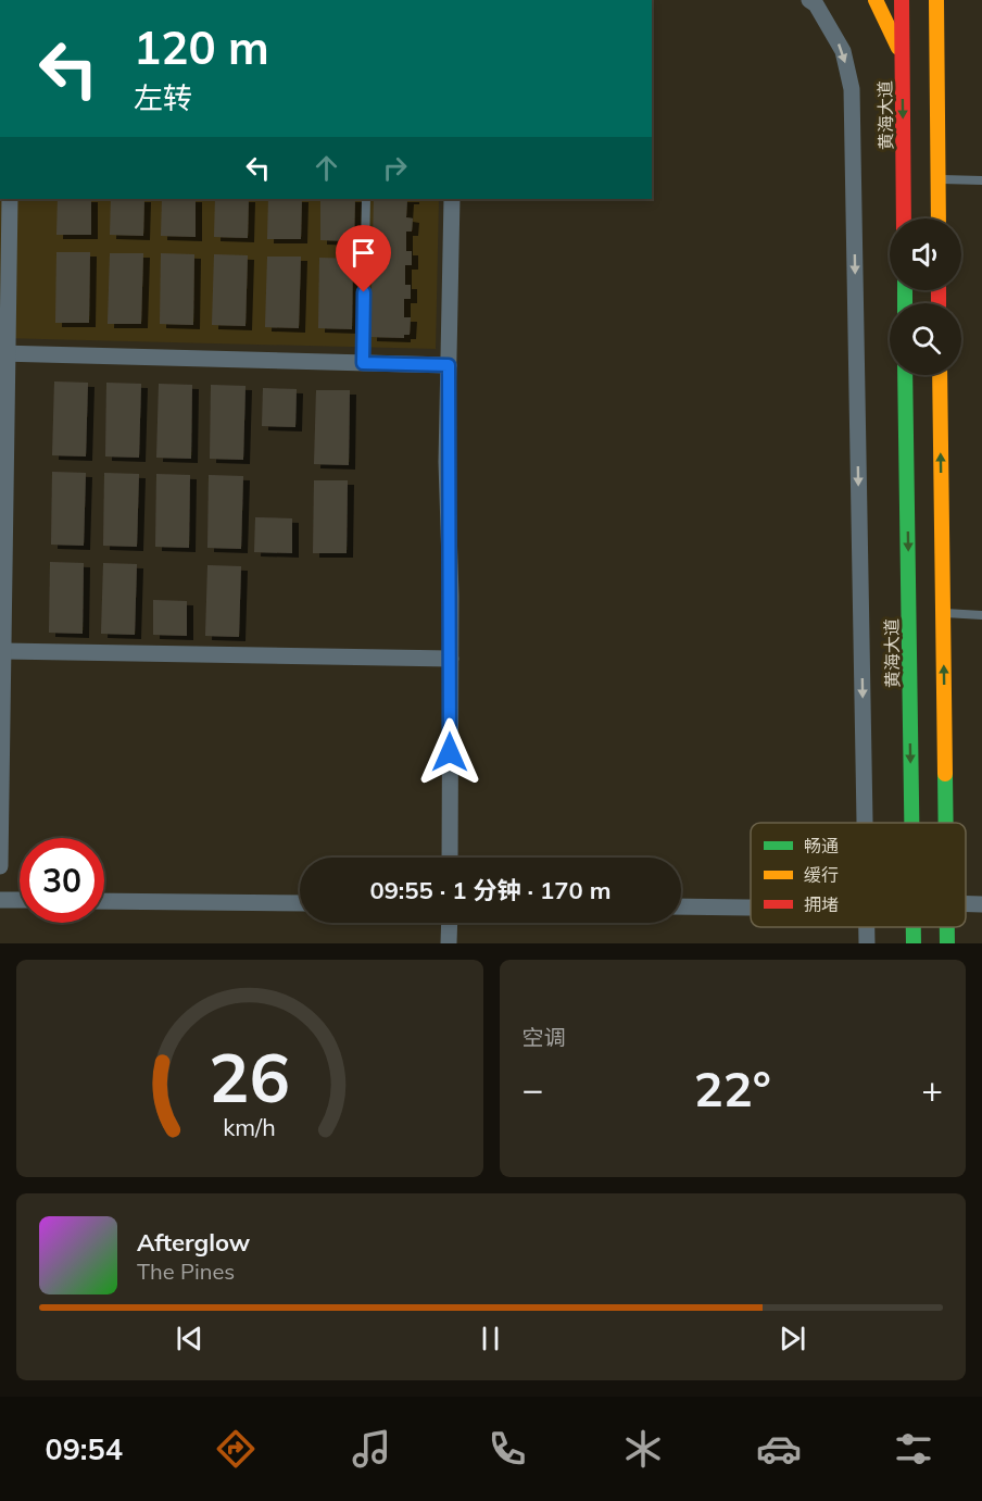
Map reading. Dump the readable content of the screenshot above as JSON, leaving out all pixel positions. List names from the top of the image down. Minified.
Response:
{"streets":{"main road":["黄海大道"]},"legend":["畅通","缓行","拥堵"],"page":{"turn":["120 m","左转"],"limit":"30","trip":"09:55 · 1 分钟 · 170 m","tile":"空调","heat":["−","22°","+"],"song":["Afterglow","The Pines"],"tabs":"09:54","gauge":["26","km/h"]}}
